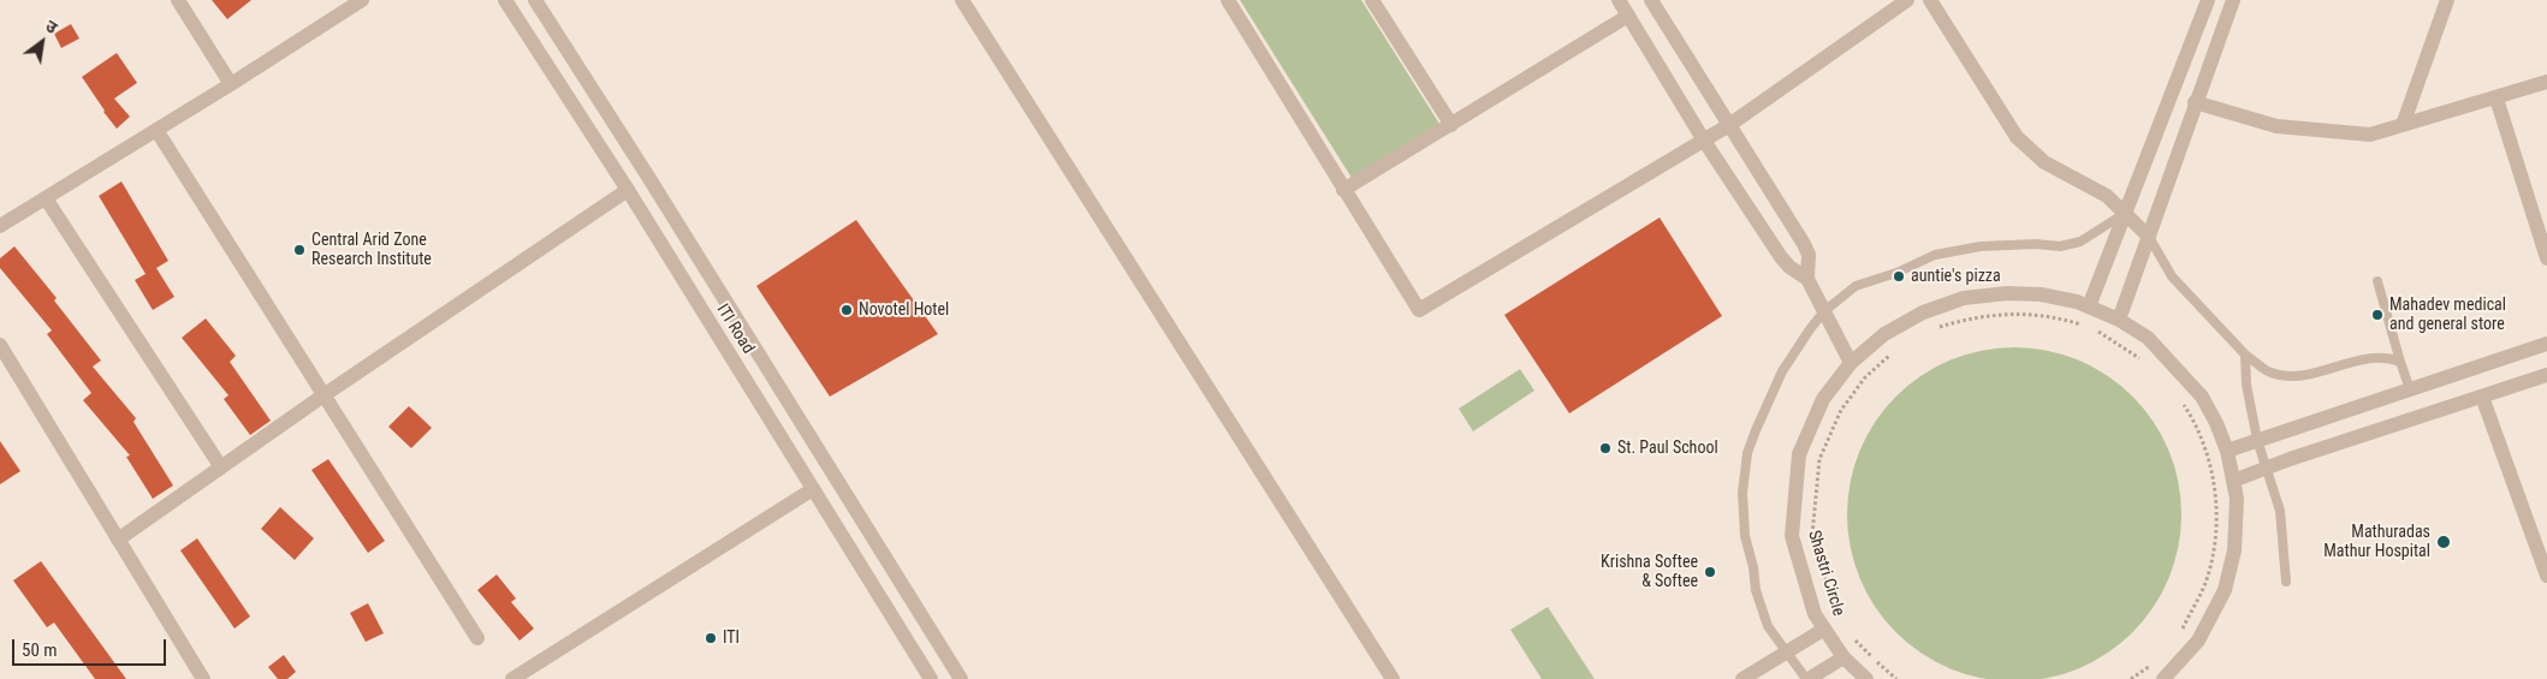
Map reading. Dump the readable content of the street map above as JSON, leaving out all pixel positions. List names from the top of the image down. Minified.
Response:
{"streets":{"street":["ITI Road","Shastri Circle"]},"places":["Central Arid Zone Research Institute","auntie's pizza","Novotel Hotel","Mahadev medical and general store","St. Paul School","Mathuradas Mathur Hospital","Krishna Softee & Softee","ITI"],"scale_bar":"50 m","north":"top right"}
